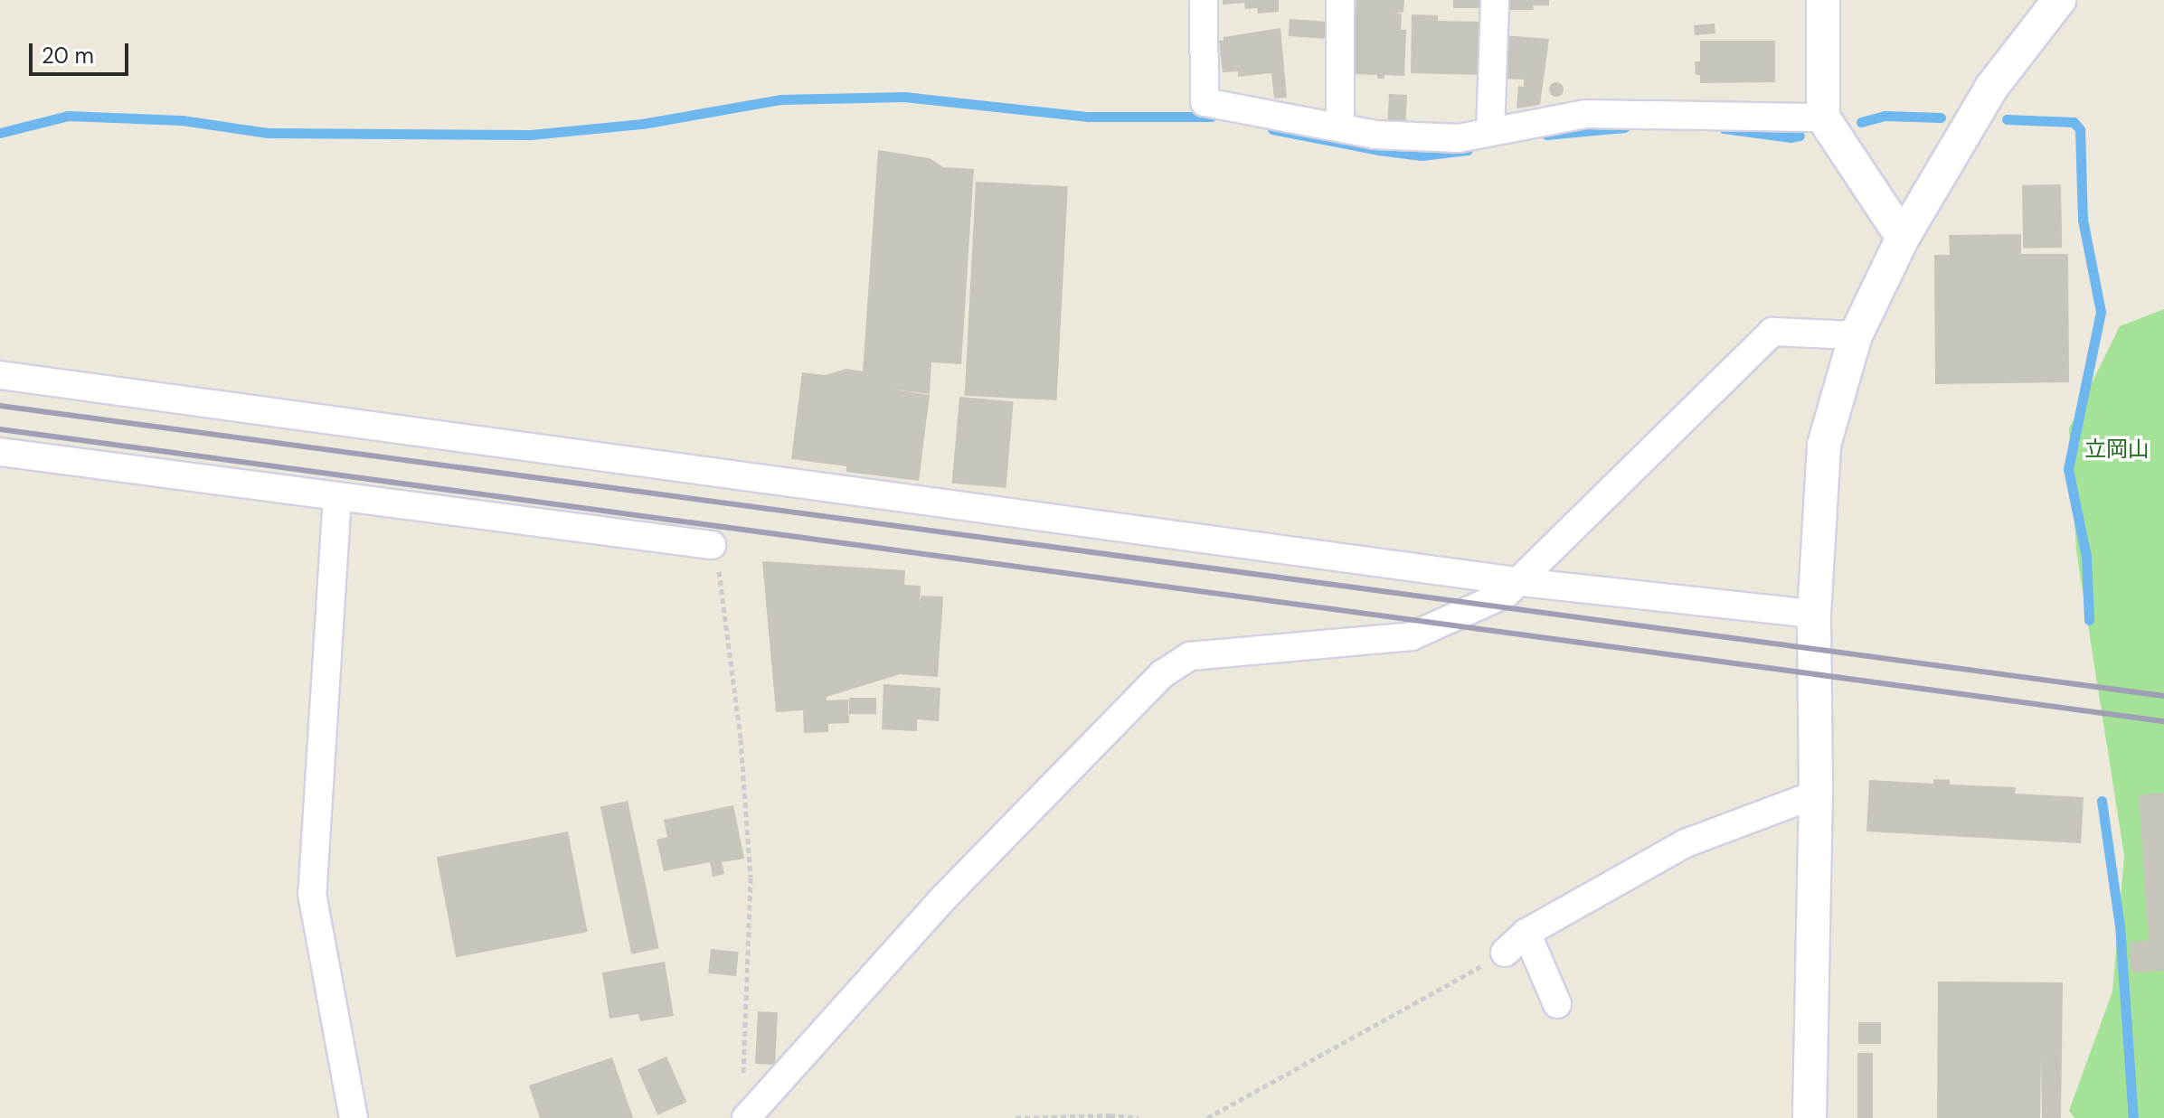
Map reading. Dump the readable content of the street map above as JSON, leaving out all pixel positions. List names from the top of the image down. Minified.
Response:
{"parks":["立岡山"],"scale_bar":"20 m"}
